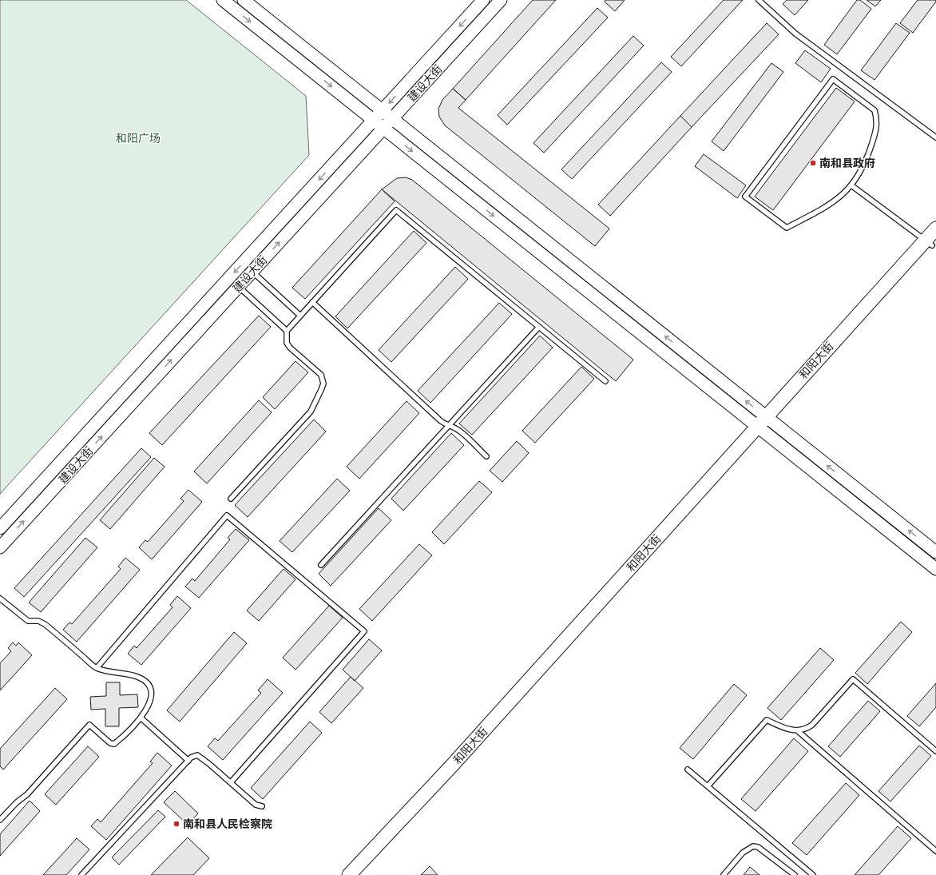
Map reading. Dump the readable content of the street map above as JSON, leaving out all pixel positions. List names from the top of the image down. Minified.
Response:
{"streets":{"main road":["建设大街","和阳大街"]},"parks":["和阳广场"],"places":["南和县政府","南和县人民检察院"]}
